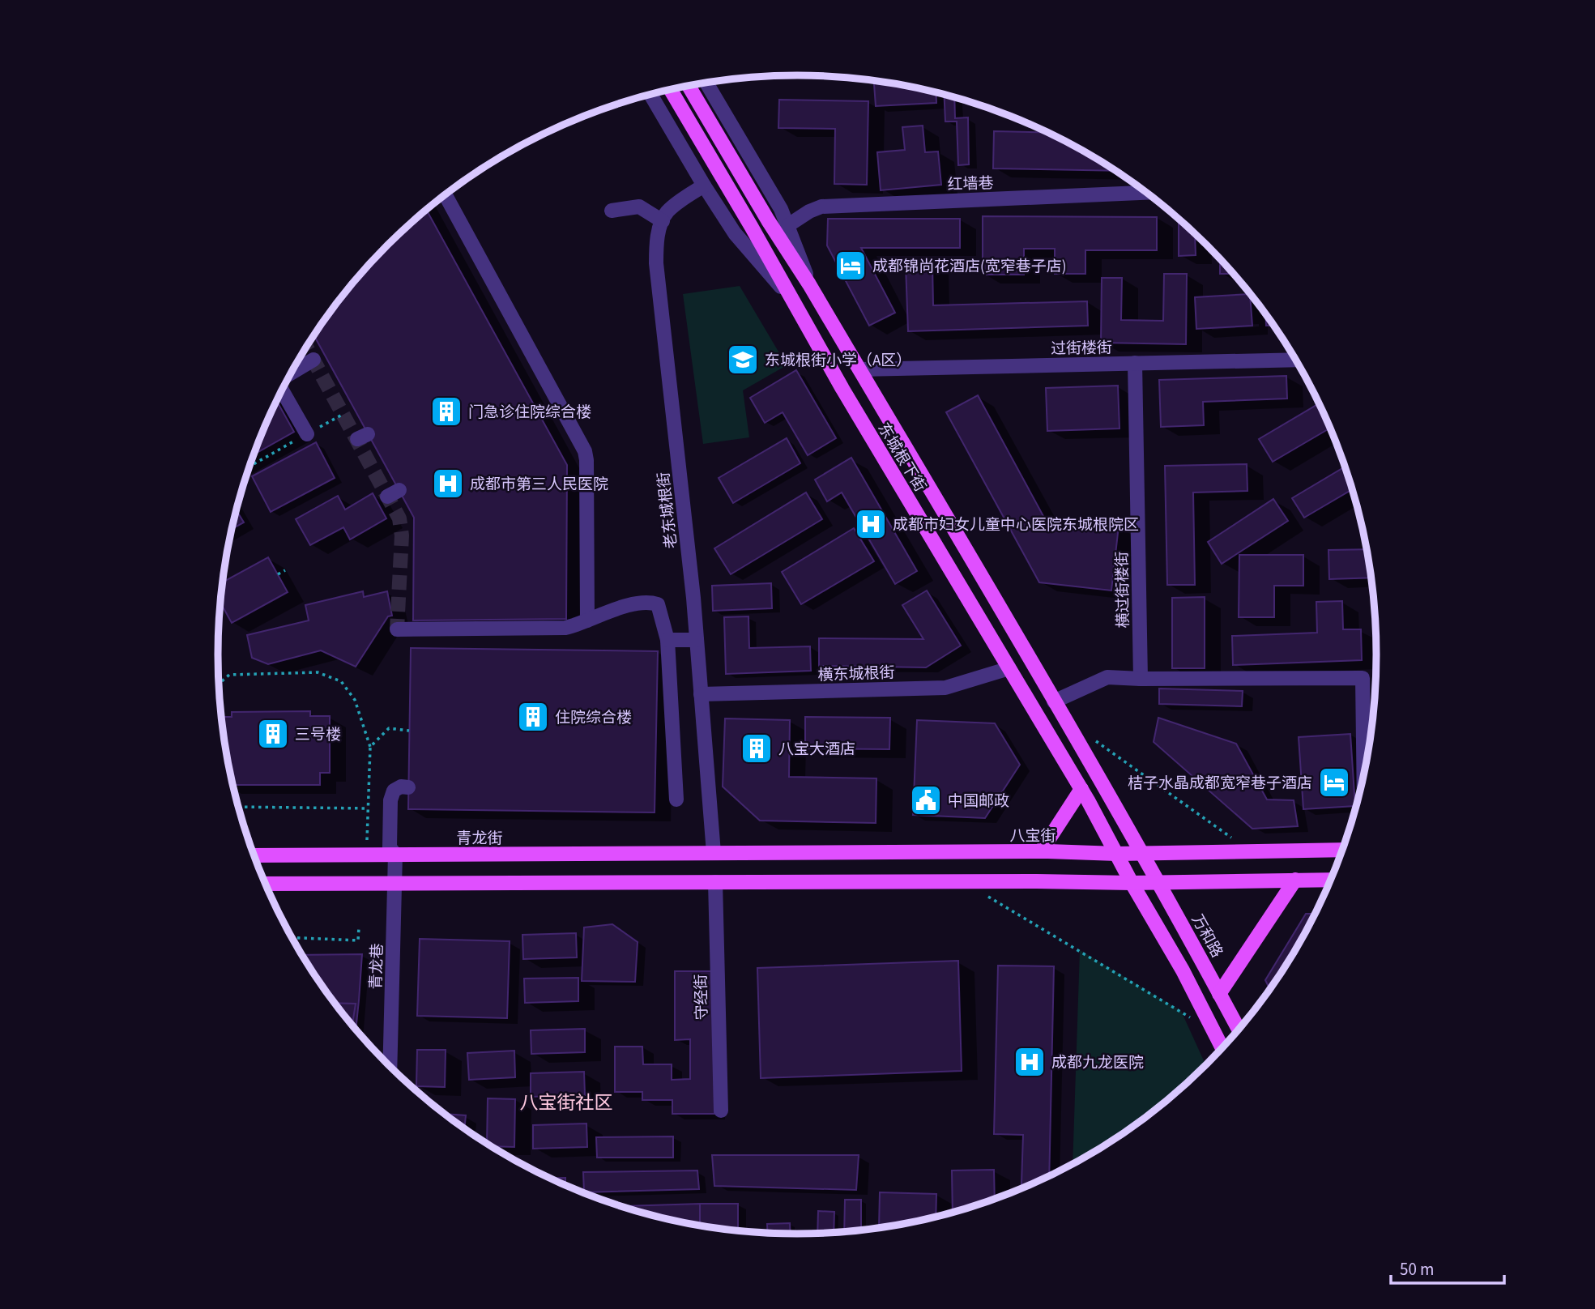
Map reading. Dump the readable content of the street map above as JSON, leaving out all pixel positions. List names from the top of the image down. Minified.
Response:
{"streets":{"main road":["东城根下街","八宝街","青龙街","万和路"],"street":["红墙巷","过街楼街","老东城根街","横过街楼街","横东城根街","青龙巷","守经街"]},"crossings":[["红墙巷","东城根下街"],["过街楼街","东城根下街"],["过街楼街","横过街楼街"],["东城根下街","横东城根街"],["东城根下街","八宝街"],["东城根下街","万和路"],["老东城根街","横东城根街"],["老东城根街","八宝街"],["老东城根街","青龙街"],["八宝街","青龙街"],["八宝街","万和路"],["青龙街","青龙巷"]],"districts":["八宝街社区"],"places":{"hotel":["成都锦尚花酒店(宽窄巷子店)","桔子水晶成都宽窄巷子酒店"],"school or university":["东城根街小学（A区）"],"building":["门急诊住院综合楼","住院综合楼","三号楼","八宝大酒店"],"hospital":["成都市第三人民医院","成都市妇女儿童中心医院东城根院区","成都九龙医院"],"public building":["中国邮政"]},"scale_bar":"50 m"}
